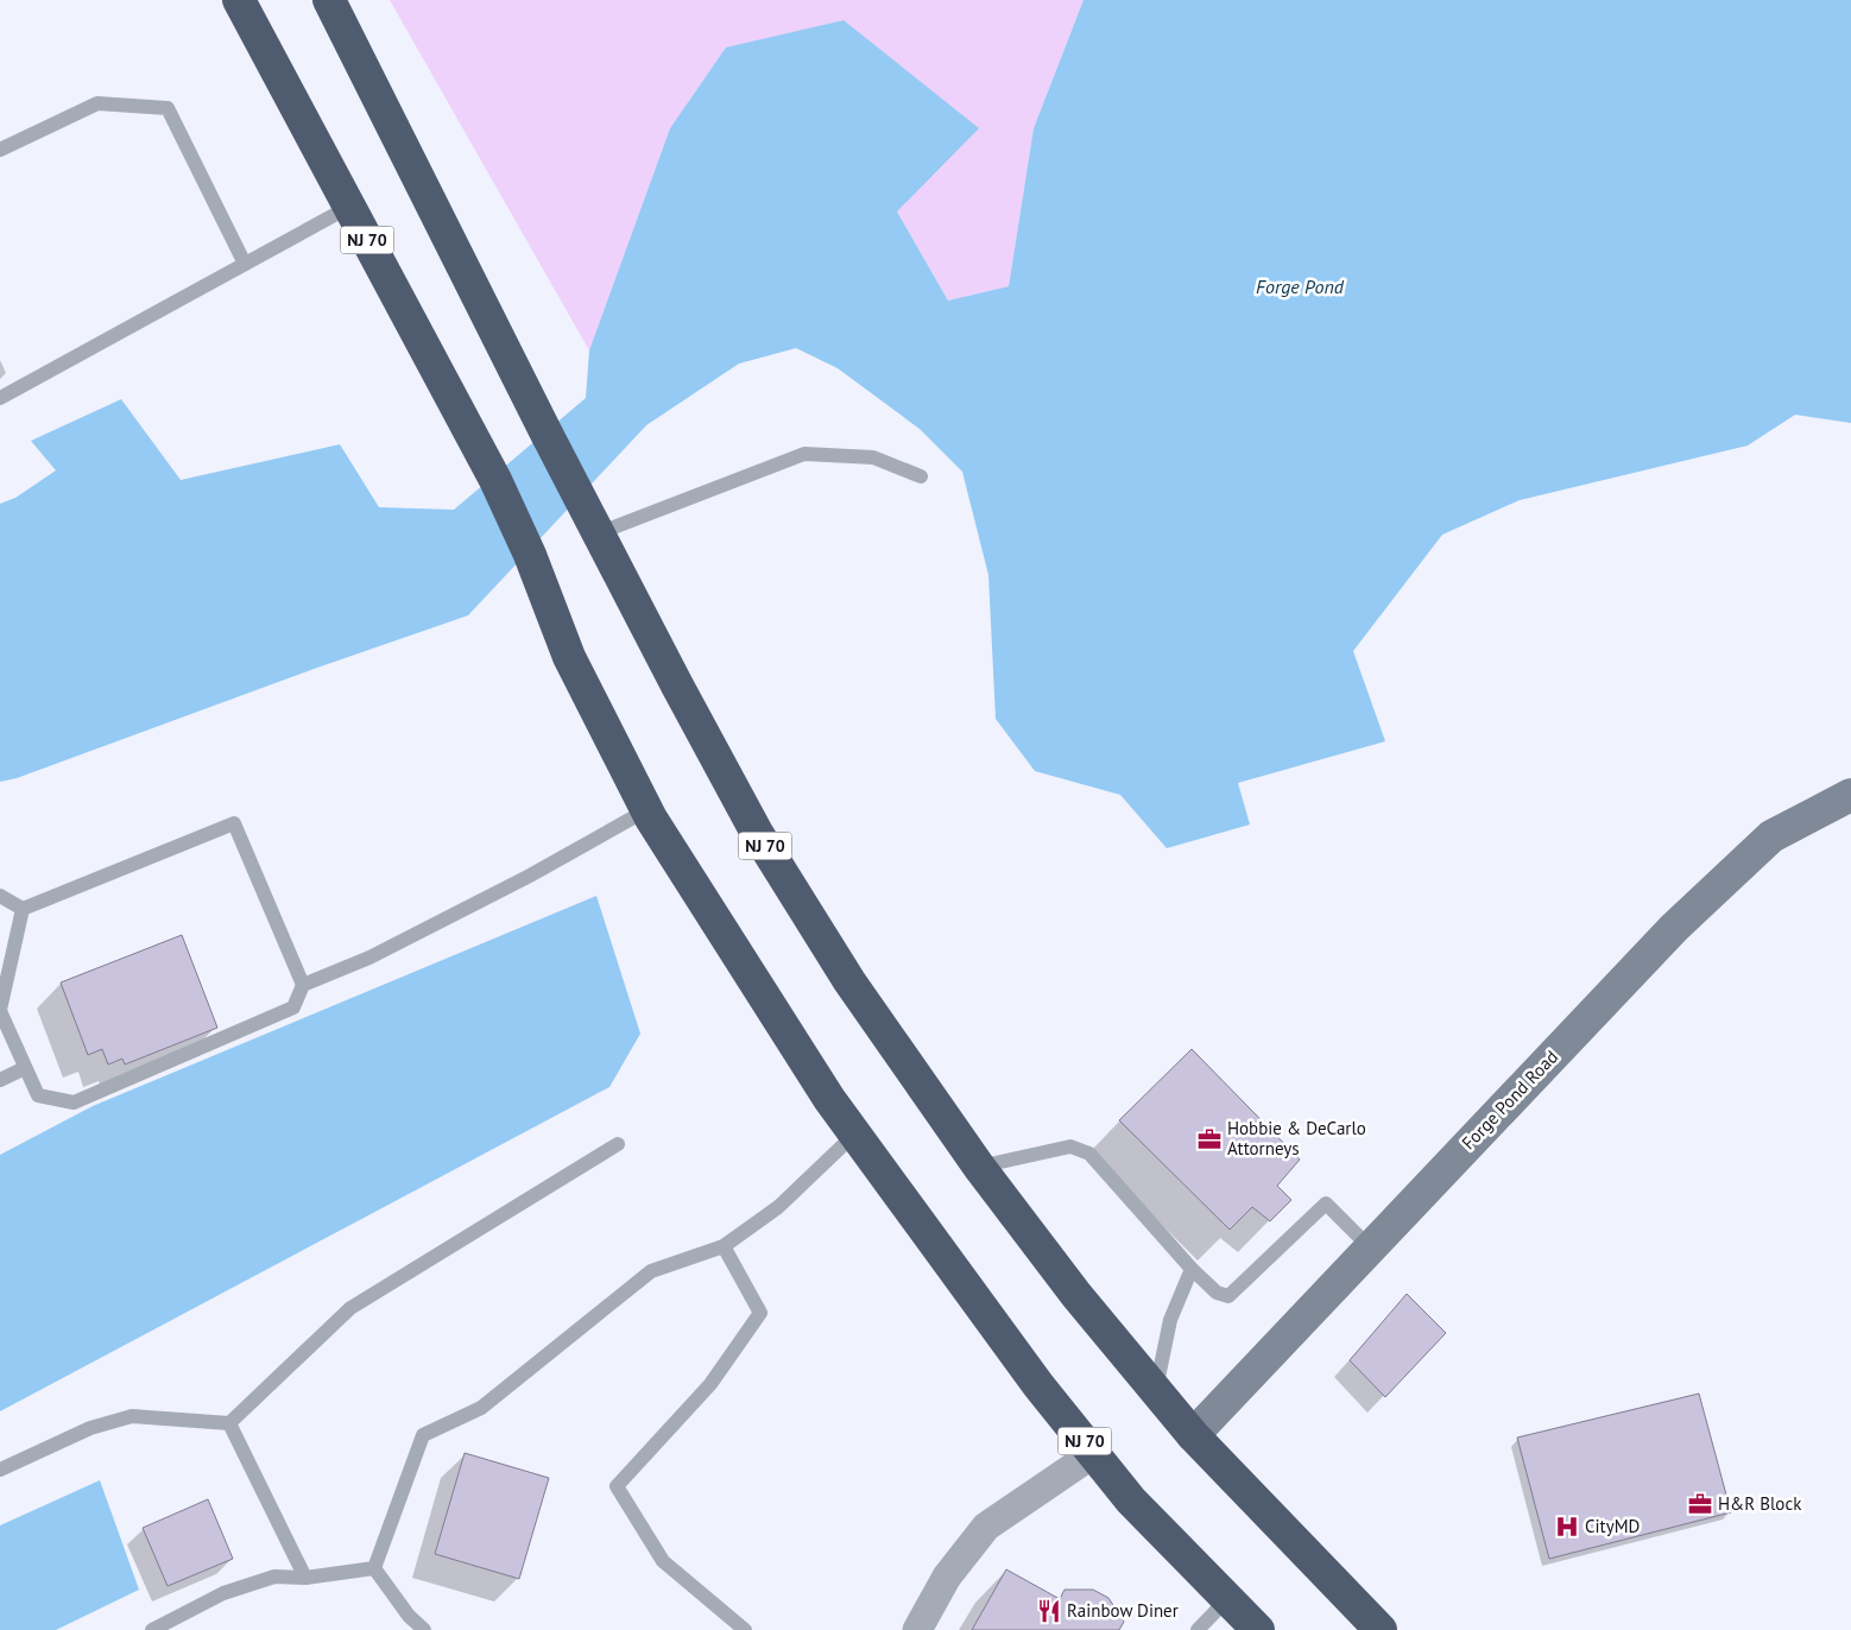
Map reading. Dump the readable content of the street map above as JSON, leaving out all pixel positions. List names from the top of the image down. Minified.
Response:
{"streets":{"highway":["NJ 70"],"street":["Forge Pond Road"]},"crossings":[["NJ 70","Forge Pond Road"]],"water":["Forge Pond"],"places":{"office":["Hobbie & DeCarlo Attorneys","H&R Block"],"hospital":["CityMD"],"restaurant":["Rainbow Diner"]}}
